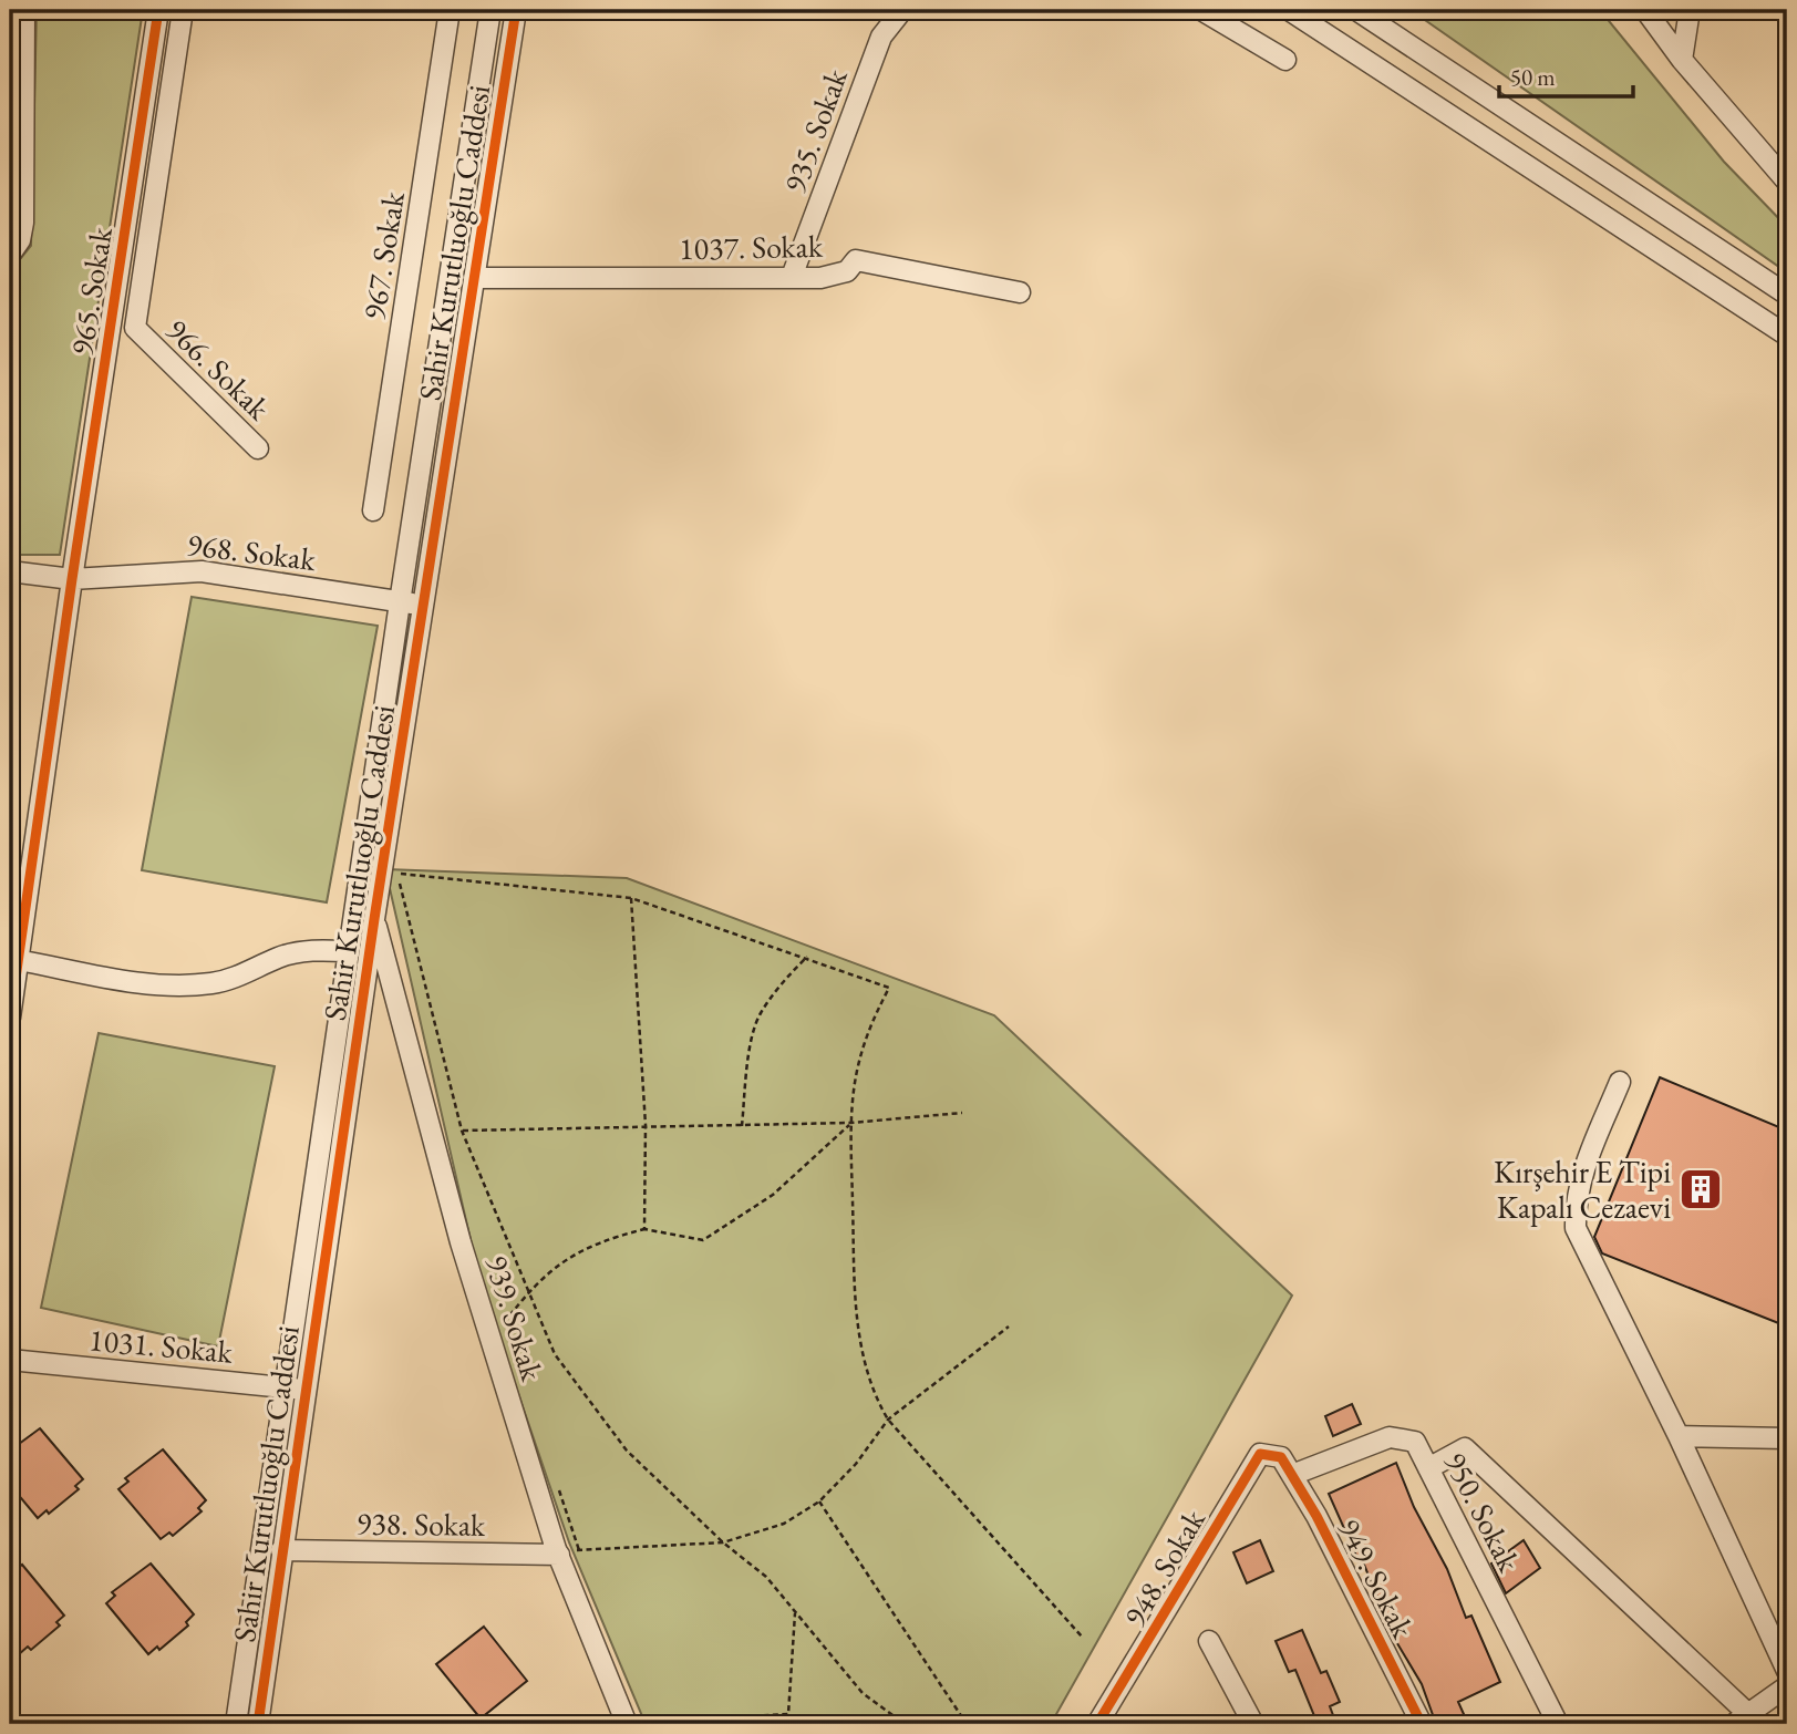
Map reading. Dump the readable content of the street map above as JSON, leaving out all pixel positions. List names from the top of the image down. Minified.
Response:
{"streets":{"street":["935. Sokak","Sahir Kurutluoğlu Caddesi","1037. Sokak","967. Sokak","965. Sokak","966. Sokak","968. Sokak","939. Sokak","1031. Sokak","950. Sokak","938. Sokak","948. Sokak","949. Sokak"]},"crossings":[["935. Sokak","1037. Sokak"],["Sahir Kurutluoğlu Caddesi","1037. Sokak"],["Sahir Kurutluoğlu Caddesi","968. Sokak"],["Sahir Kurutluoğlu Caddesi","939. Sokak"],["Sahir Kurutluoğlu Caddesi","1031. Sokak"],["Sahir Kurutluoğlu Caddesi","938. Sokak"],["965. Sokak","968. Sokak"],["939. Sokak","938. Sokak"],["950. Sokak","949. Sokak"],["948. Sokak","949. Sokak"]],"places":{"building":["Kırşehir E Tipi Kapalı Cezaevi"]},"scale_bar":"50 m"}
